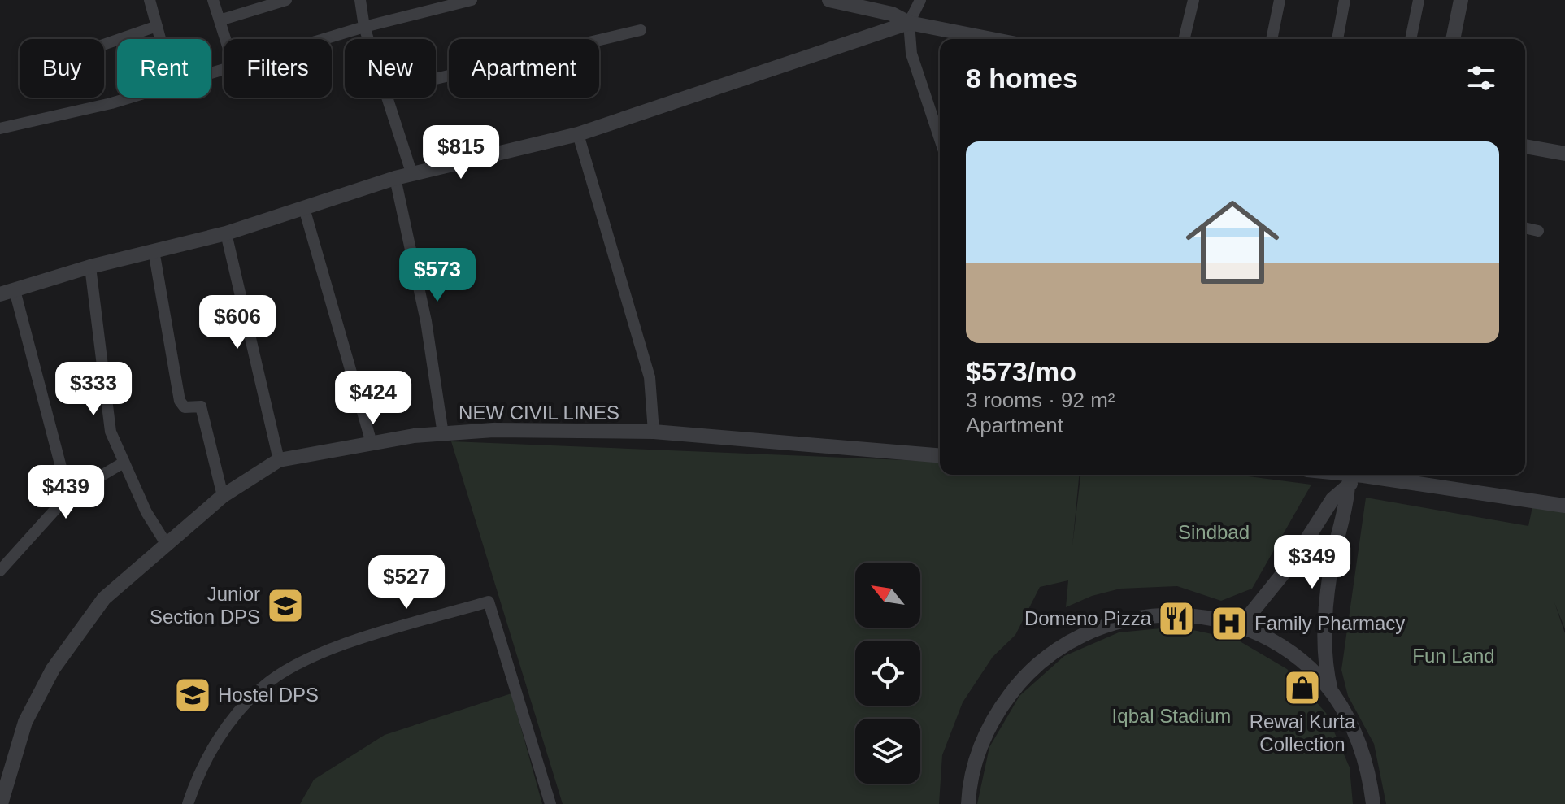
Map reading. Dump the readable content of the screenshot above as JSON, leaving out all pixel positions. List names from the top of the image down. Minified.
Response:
{"streets":{"street":["NEW CIVIL LINES"]},"parks":["Sindbad","Fun Land","Iqbal Stadium"],"places":{"school or university":["Junior Section DPS","Hostel DPS"],"restaurant":["Domeno Pizza"],"hospital":["Family Pharmacy"],"shop":["Rewaj Kurta Collection"]},"north":"top left","page":{"chip":["Buy","Rent","Filters","New","Apartment"],"heading":"8 homes","list":[{"name":"$573/mo","note":"3 rooms · 92 m² · Apartment"}],"price":["$815","$573","$606","$333","$424","$439","$349","$527"]}}
